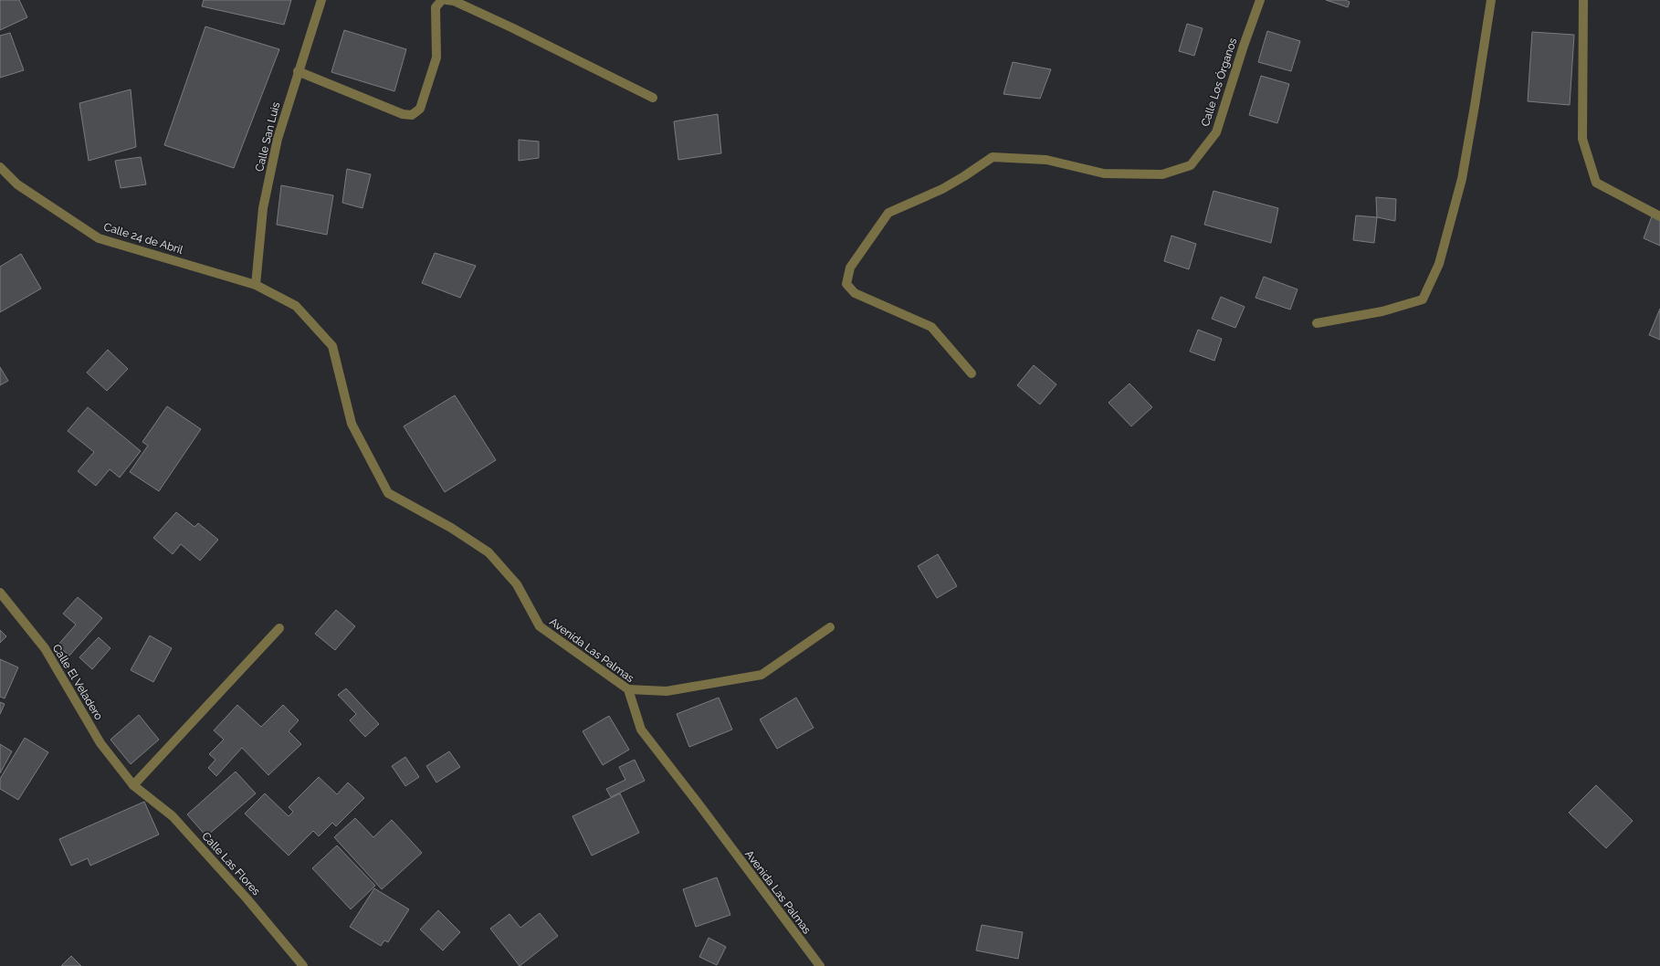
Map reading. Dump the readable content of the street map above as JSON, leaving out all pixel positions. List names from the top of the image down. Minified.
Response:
{"streets":{"street":["Calle Los Órganos","Calle San Luis","Calle 24 de Abril","Avenida Las Palmas","Calle El Veladero","Calle Las Flores"]},"crossings":[["Calle San Luis","Calle 24 de Abril"],["Calle San Luis","Avenida Las Palmas"],["Calle 24 de Abril","Avenida Las Palmas"],["Calle El Veladero","Calle Las Flores"]]}
